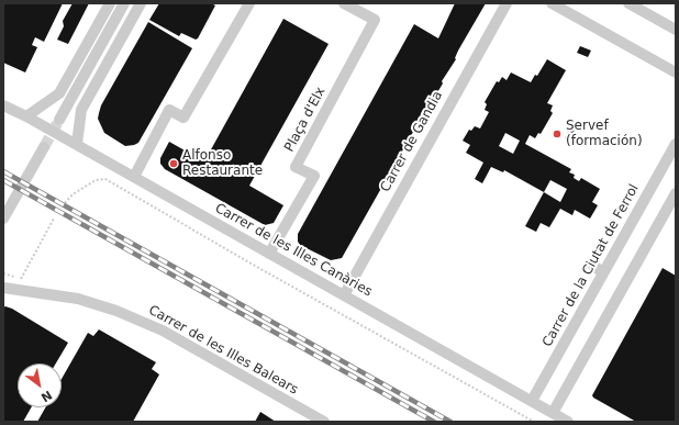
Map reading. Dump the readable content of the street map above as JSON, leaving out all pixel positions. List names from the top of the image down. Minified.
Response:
{"streets":{"street":["Plaça d'Elx","Carrer de Gandia","Carrer de les Illes Canàries","Carrer de la Ciutat de Ferrol","Carrer de les Illes Balears"]},"crossings":[["Plaça d'Elx","Carrer de les Illes Canàries"],["Carrer de Gandia","Carrer de les Illes Canàries"],["Carrer de les Illes Canàries","Carrer de la Ciutat de Ferrol"]],"places":["Servef (formación)","Alfonso Restaurante"],"north":"bottom right"}
